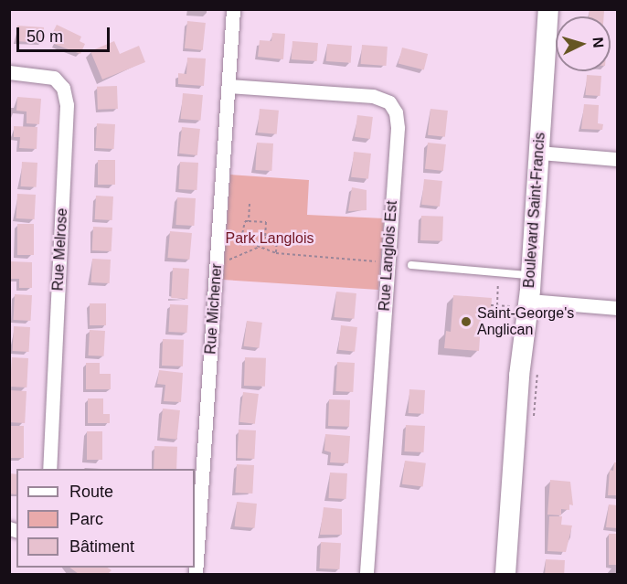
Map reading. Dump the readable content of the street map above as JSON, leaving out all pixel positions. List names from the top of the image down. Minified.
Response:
{"streets":{"street":["Boulevard Saint-Francis","Rue Melrose","Rue Langlois Est","Rue Michener"]},"crossings":[["Rue Langlois Est","Rue Michener"]],"parks":["Park Langlois"],"places":["Saint-George's Anglican"],"legend":["Route","Parc","Bâtiment"],"scale_bar":"50 m","north":"right"}
